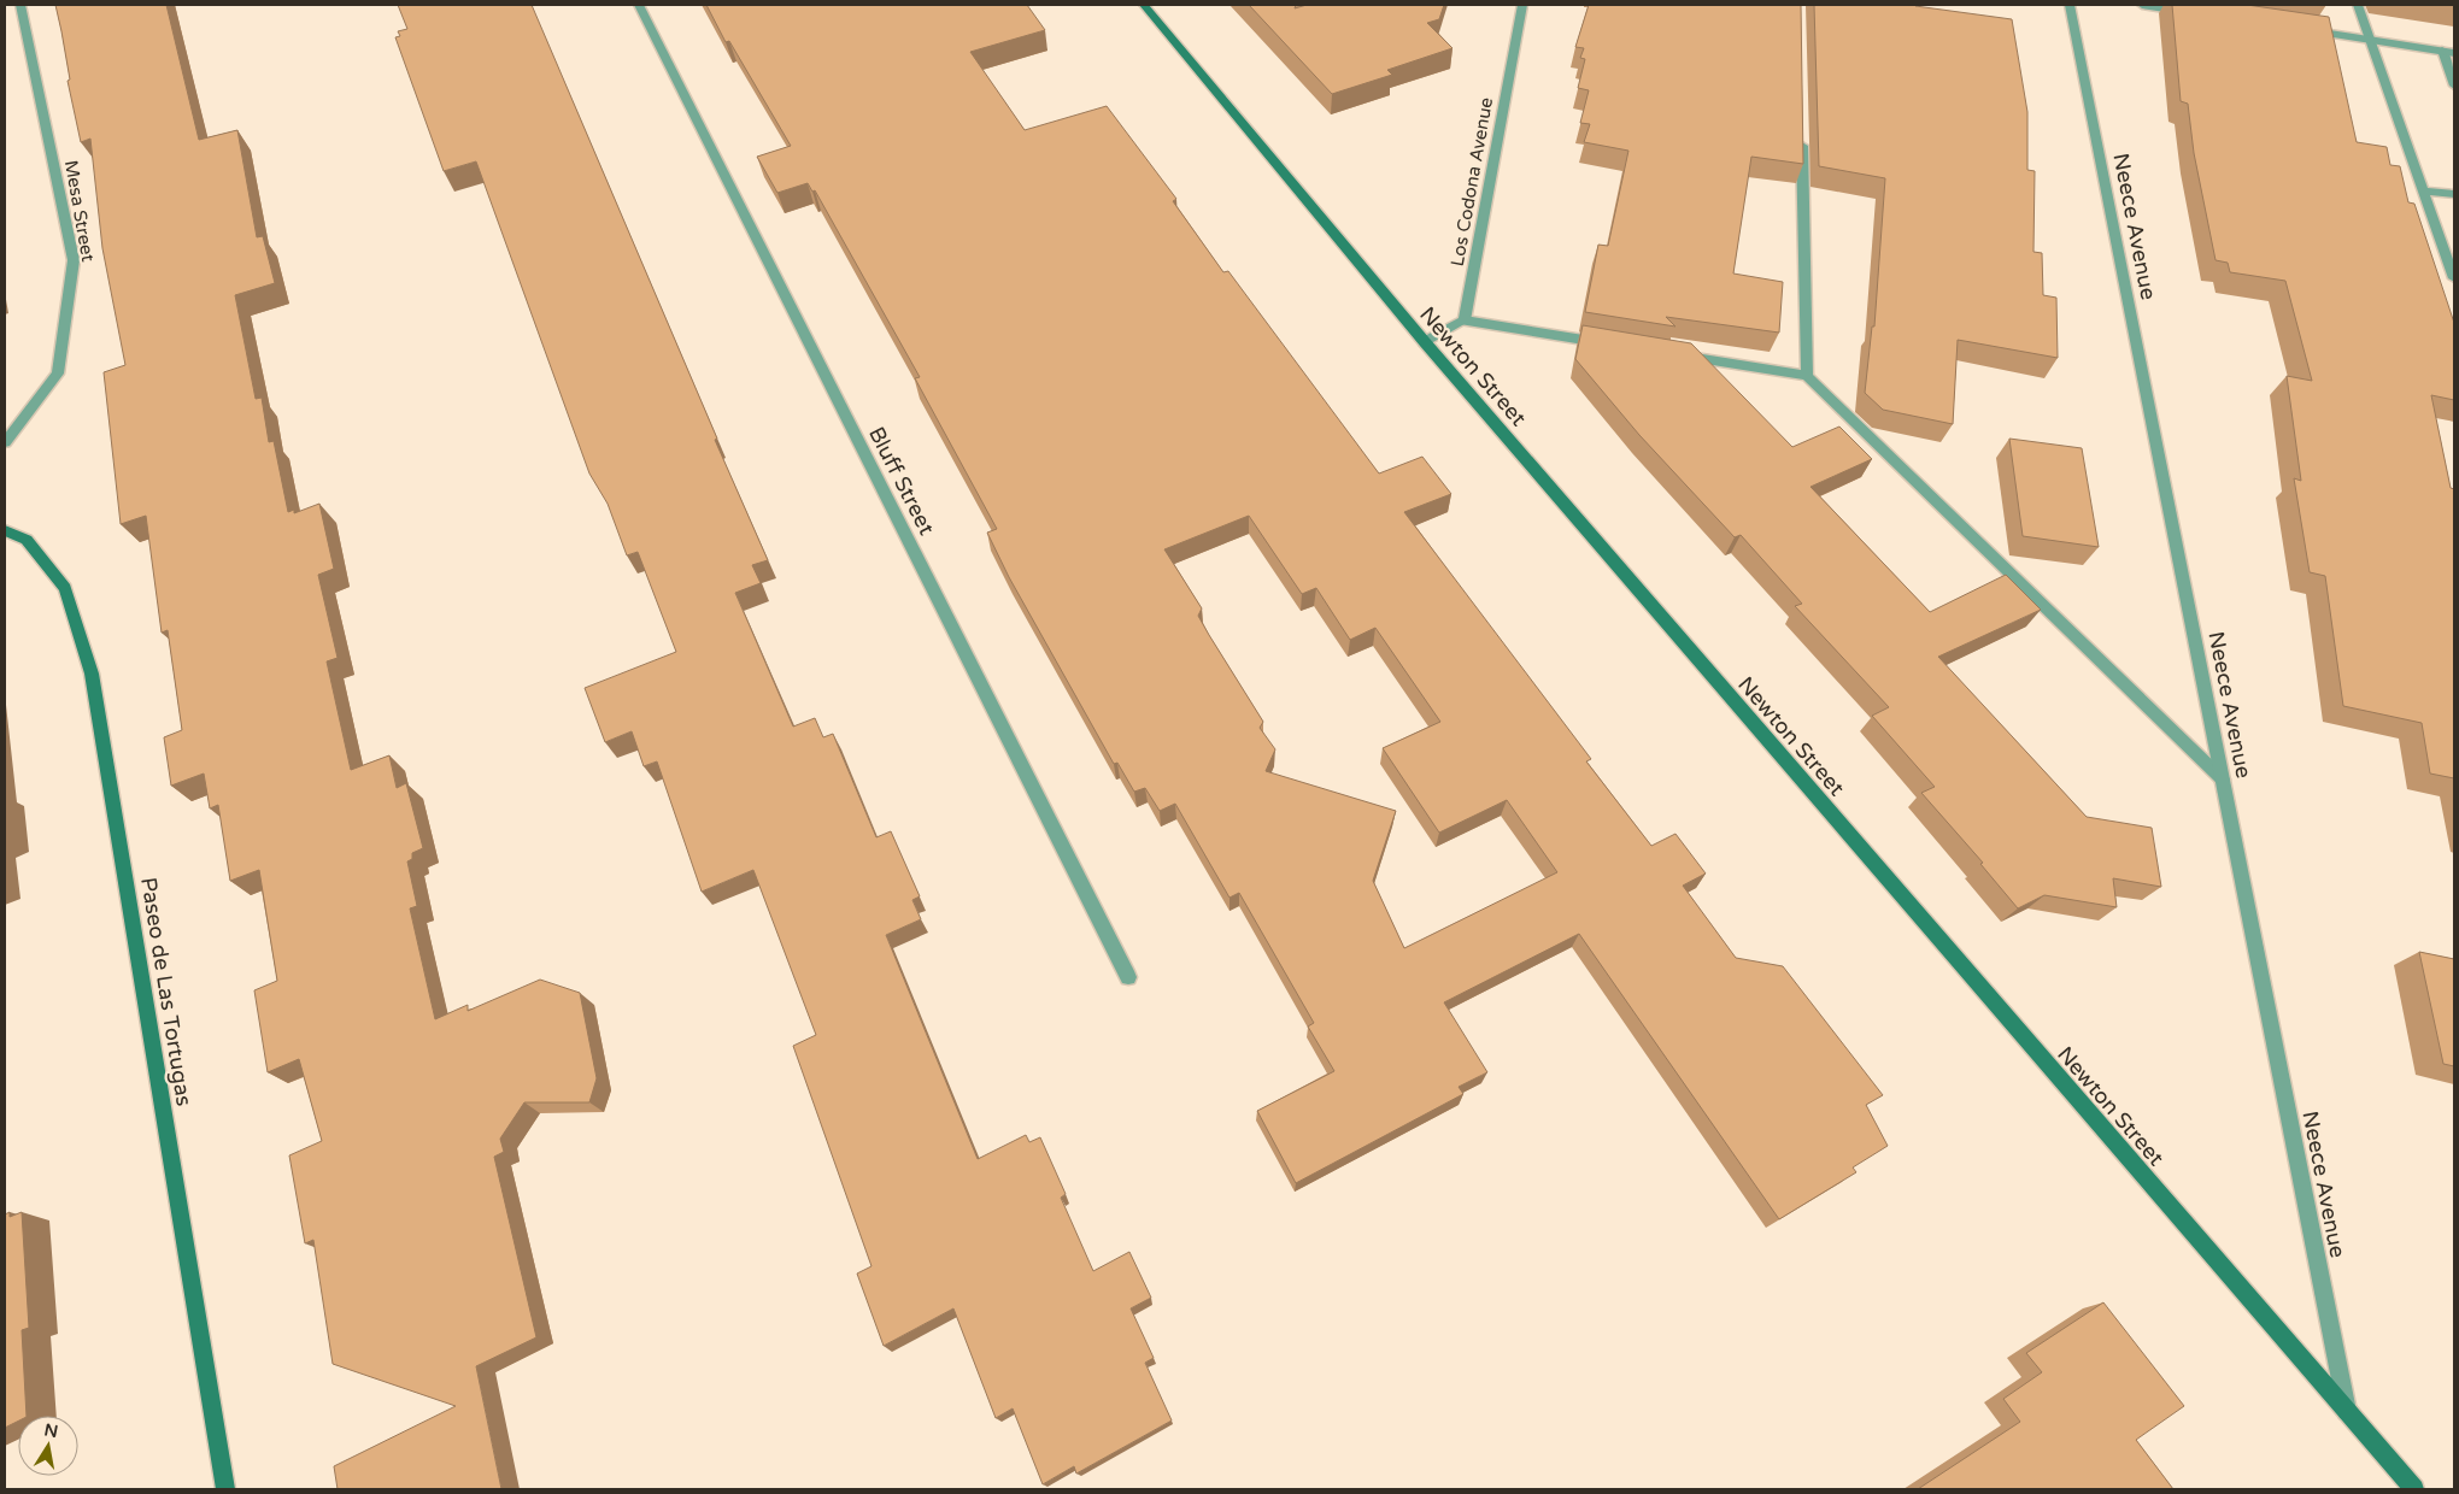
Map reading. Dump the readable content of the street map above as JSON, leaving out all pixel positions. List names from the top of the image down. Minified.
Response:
{"streets":{"street":["Los Codona Avenue","Mesa Street","Neece Avenue","Newton Street","Bluff Street","Paseo de Las Tortugas"]},"crossings":[["Neece Avenue","Newton Street"]],"north":"top"}
